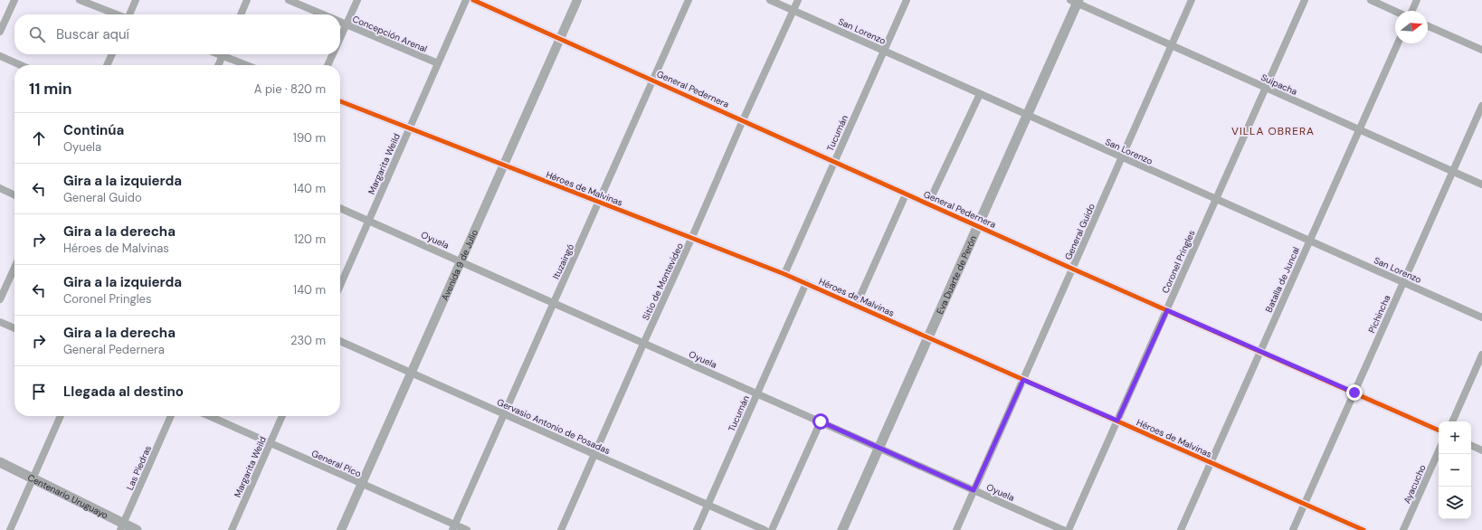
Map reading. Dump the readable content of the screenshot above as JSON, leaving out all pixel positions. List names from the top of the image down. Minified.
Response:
{"streets":{"main road":["Eva Duarte de Perón","Centenario Uruguayo"],"street":["San Lorenzo","Concepción Arenal","Suipacha","General Pedernera","Tucumán","Margarita Weild","Héroes de Malvinas","General Guido","Oyuela","Ituzaingó","Coronel Pringles","Avenida 9 de Julio","Batalla de Juncal","Sitio de Montevideo","Pichincha","Gervasio Antonio de Posadas","General Pico","Las Piedras","Ayacucho"]},"crossings":[["San Lorenzo","Tucumán"],["San Lorenzo","General Guido"],["San Lorenzo","Coronel Pringles"],["San Lorenzo","Eva Duarte de Perón"],["San Lorenzo","Batalla de Juncal"],["San Lorenzo","Sitio de Montevideo"],["San Lorenzo","Pichincha"],["Concepción Arenal","Margarita Weild"],["Suipacha","General Guido"],["Suipacha","Coronel Pringles"],["Suipacha","Eva Duarte de Perón"],["Suipacha","Batalla de Juncal"],["Suipacha","Pichincha"],["General Pedernera","Tucumán"],["General Pedernera","General Guido"],["General Pedernera","Ituzaingó"],["General Pedernera","Coronel Pringles"],["General Pedernera","Avenida 9 de Julio"],["General Pedernera","Eva Duarte de Perón"],["General Pedernera","Batalla de Juncal"],["General Pedernera","Sitio de Montevideo"],["General Pedernera","Pichincha"],["Tucumán","Héroes de Malvinas"],["Tucumán","Oyuela"],["Tucumán","Gervasio Antonio de Posadas"],["Margarita Weild","Héroes de Malvinas"],["Margarita Weild","Oyuela"],["Margarita Weild","General Pico"],["Héroes de Malvinas","General Guido"],["Héroes de Malvinas","Ituzaingó"],["Héroes de Malvinas","Coronel Pringles"],["Héroes de Malvinas","Avenida 9 de Julio"],["Héroes de Malvinas","Eva Duarte de Perón"],["Héroes de Malvinas","Batalla de Juncal"],["Héroes de Malvinas","Sitio de Montevideo"],["Héroes de Malvinas","Pichincha"],["General Guido","Oyuela"],["Oyuela","Ituzaingó"],["Oyuela","Avenida 9 de Julio"],["Oyuela","Eva Duarte de Perón"],["Oyuela","Sitio de Montevideo"],["Ituzaingó","Gervasio Antonio de Posadas"],["Ituzaingó","General Pico"],["Avenida 9 de Julio","Gervasio Antonio de Posadas"],["Avenida 9 de Julio","General Pico"],["Sitio de Montevideo","Gervasio Antonio de Posadas"],["Las Piedras","Centenario Uruguayo"]],"districts":["VILLA OBRERA"],"north":"right","page":{"search":"Buscar aquí","heading":["11 min","A pie · 820 m"],"list":[["Continúa","Oyuela","190 m"],["Gira a la izquierda","General Guido","140 m"],["Gira a la derecha","Héroes de Malvinas","120 m"],["Gira a la izquierda","Coronel Pringles","140 m"],["Gira a la derecha","General Pedernera","230 m"],"Llegada al destino"],"map_buttons":["+","−"]}}
